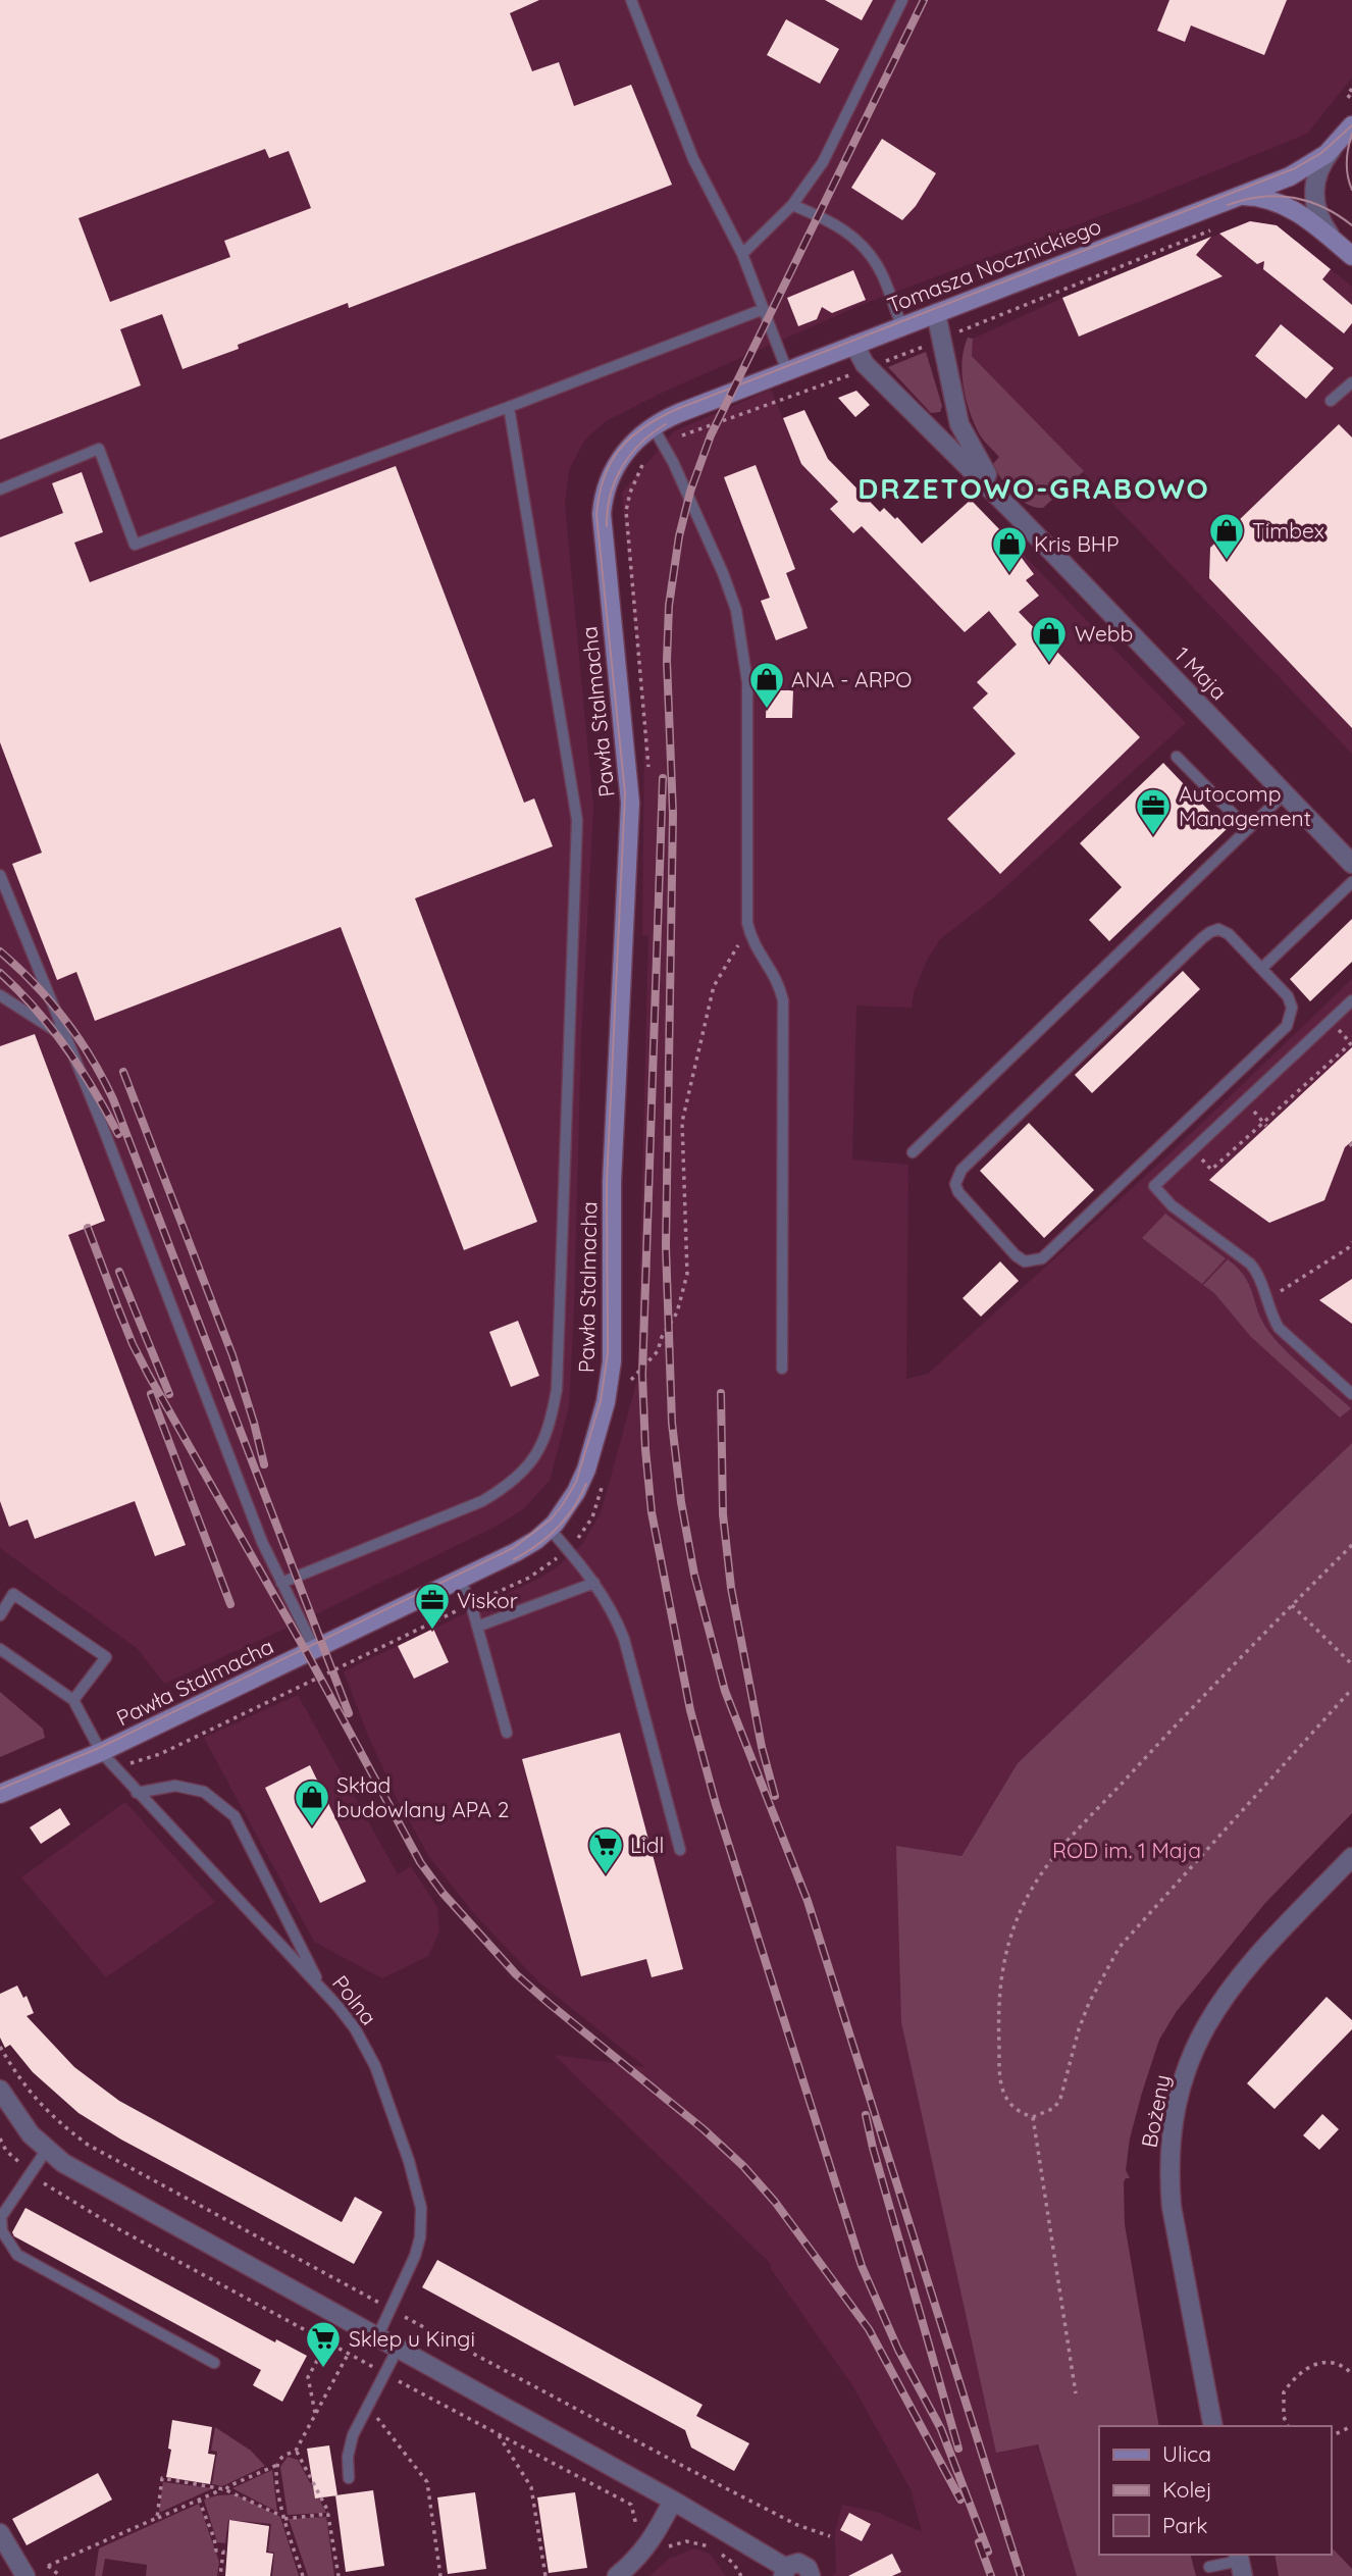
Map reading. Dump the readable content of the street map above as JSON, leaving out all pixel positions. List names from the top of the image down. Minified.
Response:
{"streets":{"street":["Tomasza Nocznickiego","1 Maja","Pawła Stalmacha","Bożeny"],"lane":["Polna"]},"crossings":[["Tomasza Nocznickiego","1 Maja"],["Tomasza Nocznickiego","Pawła Stalmacha"],["Pawła Stalmacha","Polna"]],"districts":["DRZETOWO-GRABOWO"],"parks":["ROD im. 1 Maja"],"places":{"shop":["Timbex","Kris BHP","Webb","ANA - ARPO","Skład budowlany APA 2"],"office":["Autocomp Management","Viskor"],"supermarket":["Lidl","Sklep u Kingi"]},"legend":["Ulica","Kolej","Park"]}
